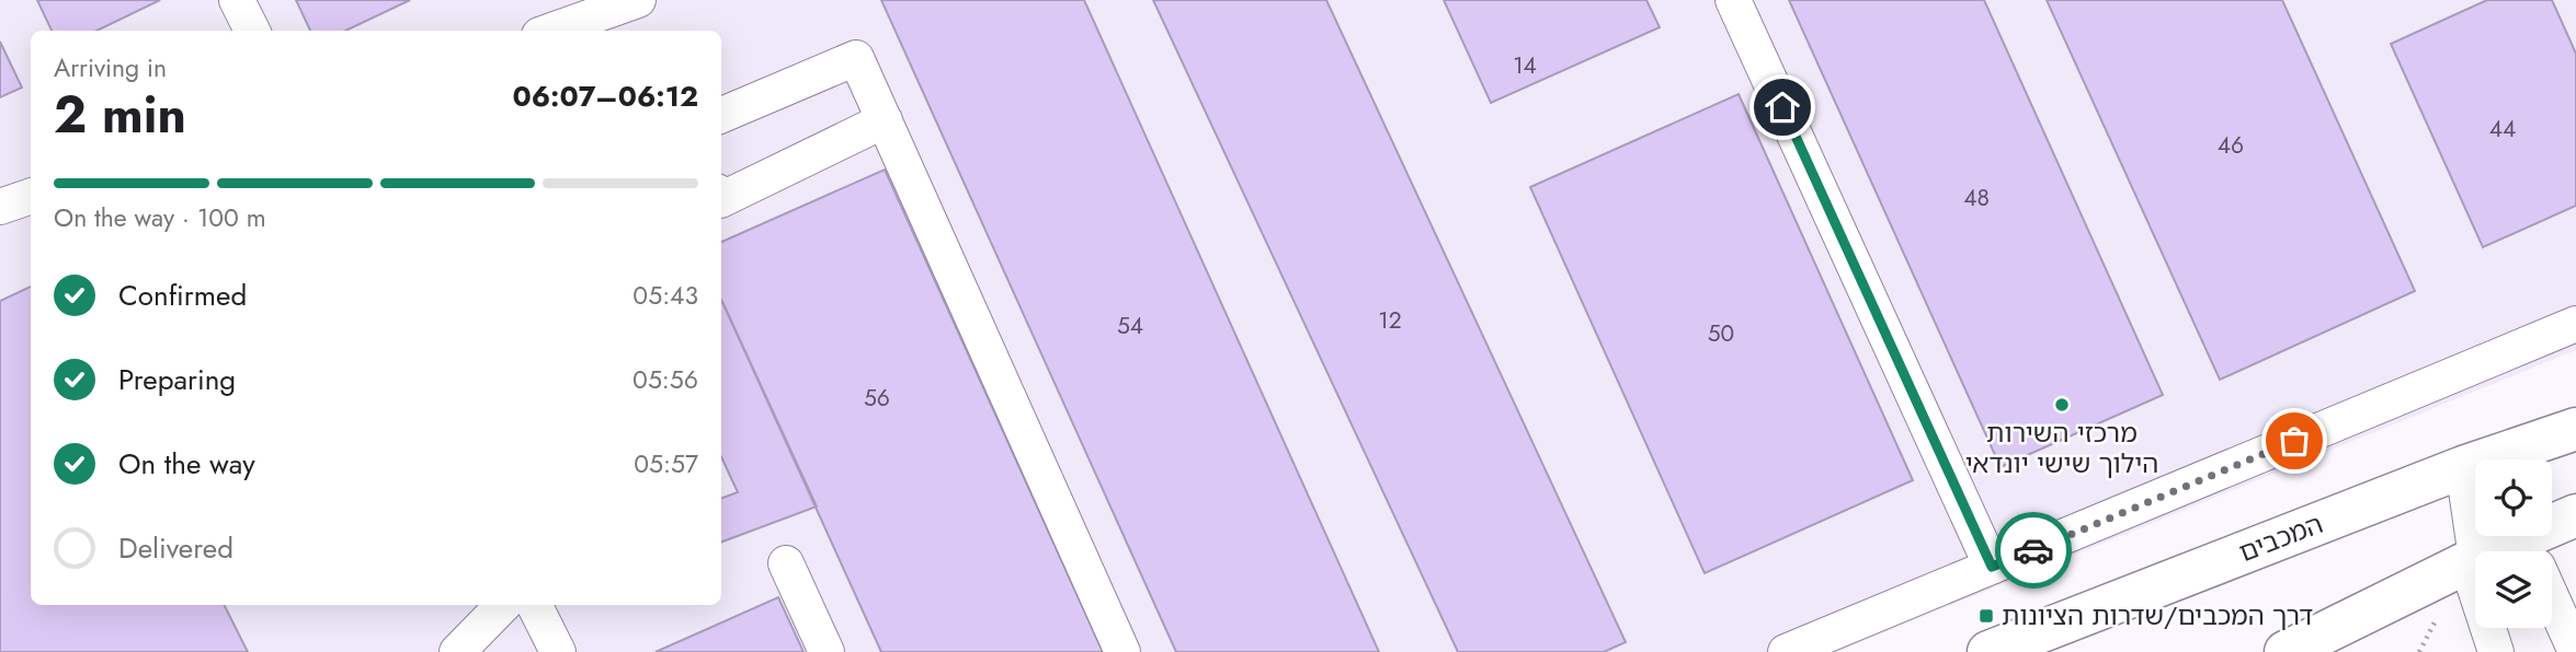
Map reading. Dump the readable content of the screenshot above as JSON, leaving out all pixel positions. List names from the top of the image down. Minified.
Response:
{"streets":{"main road":["המכבים"]},"places":{"other":["מרכזי השירות הילוך שישי יונדאי"],"transit":["דרך המכבים/שדרות הציונות"]},"house_numbers":["14","44","46","48","12","54","50","56"],"page":{"heading":["2 min","Arriving in","06:07–06:12"],"bar":"On the way · 100 m","list":[["Confirmed","05:43"],["Preparing","05:56"],["On the way","05:57"],"Delivered"]}}
